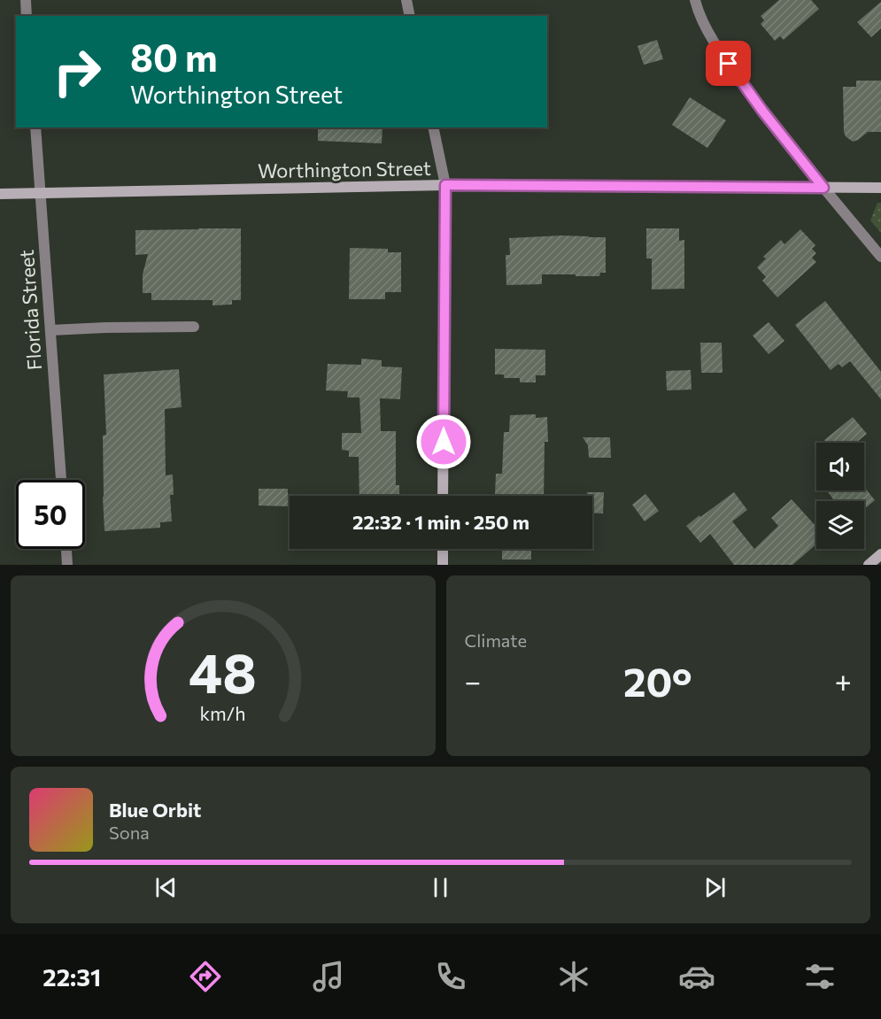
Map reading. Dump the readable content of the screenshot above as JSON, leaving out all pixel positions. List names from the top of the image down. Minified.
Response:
{"streets":{"main road":["Worthington Street"],"street":["Florida Street"]},"crossings":[["Worthington Street","Florida Street"]],"page":{"turn":["80 m","Worthington Street"],"limit":"50","trip":"22:32 · 1 min · 250 m","tile":"Climate","heat":["−","20°","+"],"song":["Blue Orbit","Sona"],"tabs":"22:31","gauge":["48","km/h"]}}
